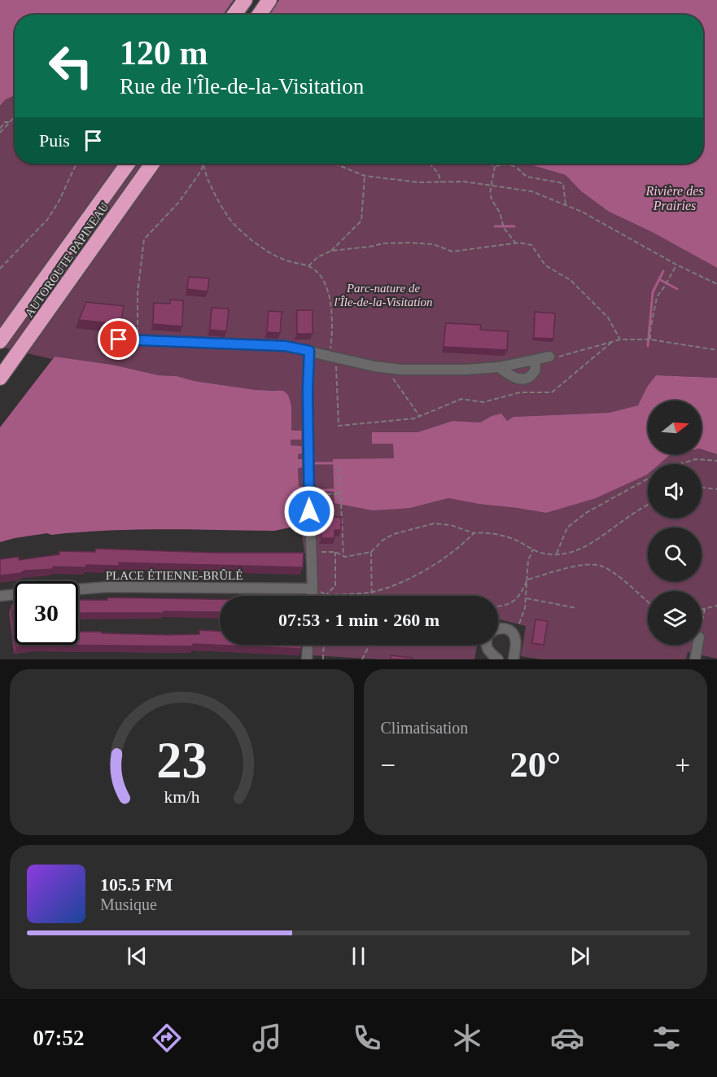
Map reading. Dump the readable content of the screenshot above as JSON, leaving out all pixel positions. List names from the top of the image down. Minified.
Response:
{"streets":{"highway":["AUTOROUTE PAPINEAU"],"street":["PLACE ÉTIENNE-BRÛLÉ"]},"water":["Rivière des Prairies"],"parks":["Parc-nature de l'Île-de-la-Visitation"],"north":"right","page":{"turn":["120 m","Rue de l'Île-de-la-Visitation"],"then":"Puis","limit":"30","trip":"07:53 · 1 min · 260 m","tile":"Climatisation","heat":["−","20°","+"],"song":["105.5 FM","Musique"],"tabs":"07:52","gauge":["23","km/h"]}}
